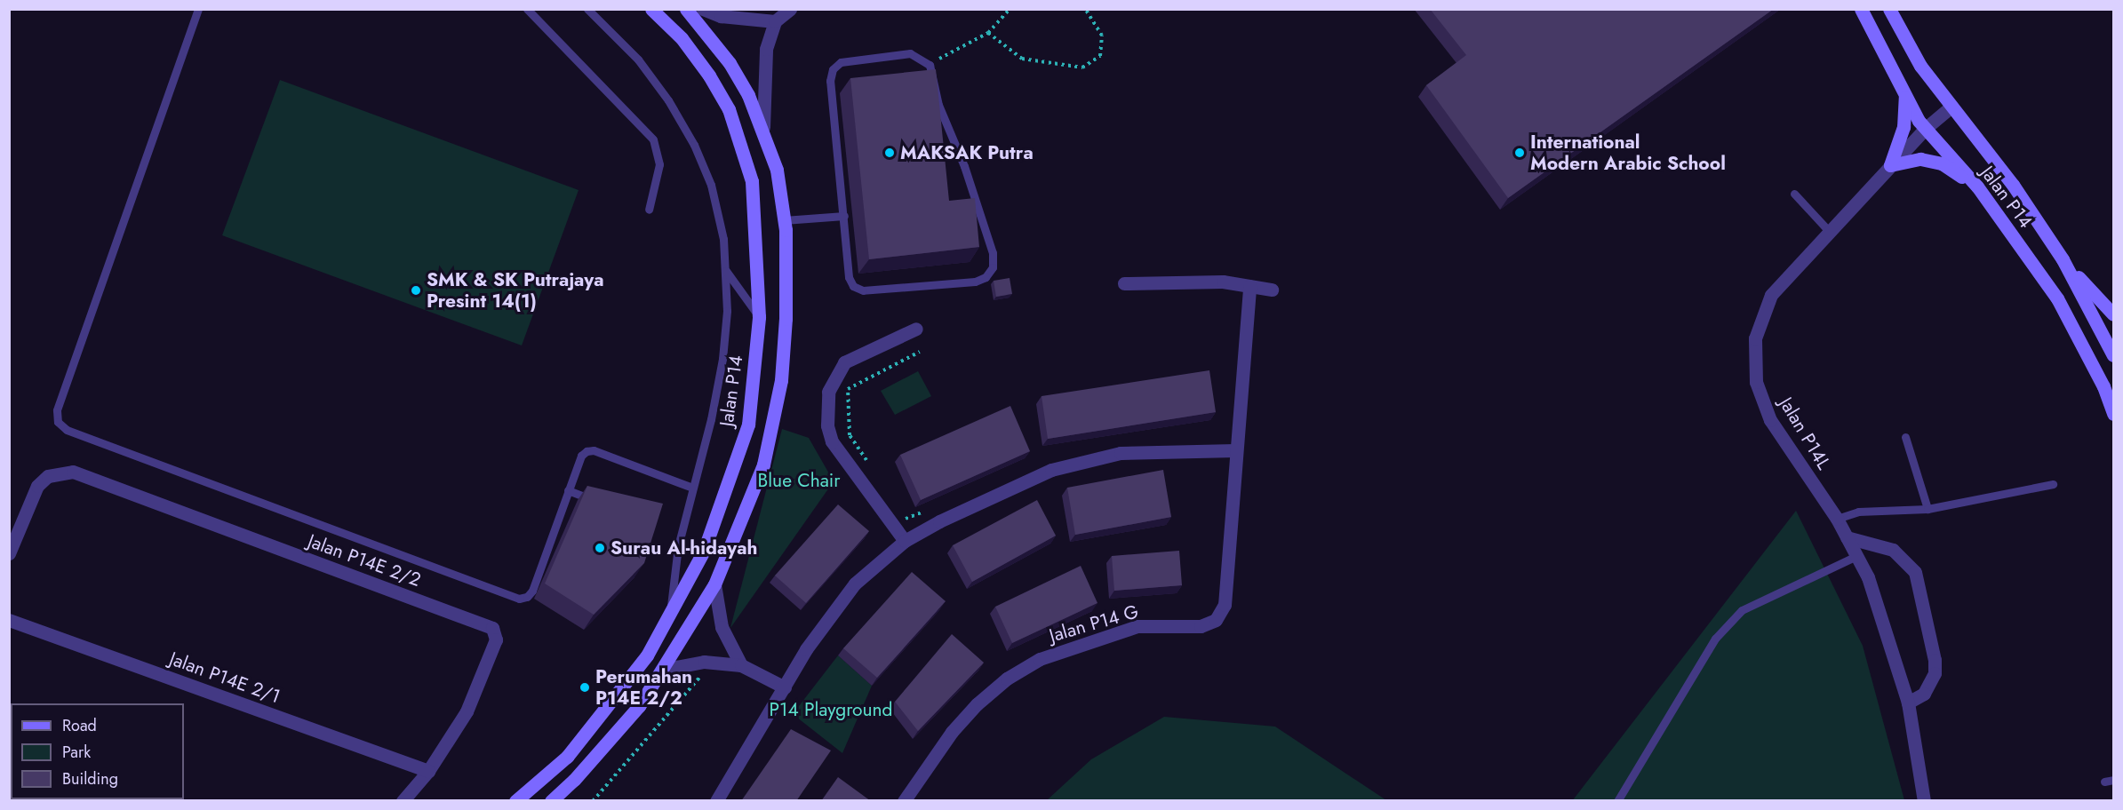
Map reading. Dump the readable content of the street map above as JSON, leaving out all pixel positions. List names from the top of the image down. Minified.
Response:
{"streets":{"main road":["Jalan P14"],"street":["Jalan P14L","Jalan P14E 2/2","Jalan P14 G","Jalan P14E 2/1"]},"crossings":[["Jalan P14","Jalan P14L"],["Jalan P14E 2/2","Jalan P14E 2/1"]],"parks":["Blue Chair","P14 Playground"],"places":["MAKSAK Putra","International Modern Arabic School","SMK & SK Putrajaya Presint 14(1)","Surau Al-hidayah","Perumahan P14E 2/2"],"legend":["Road","Park","Building"]}
